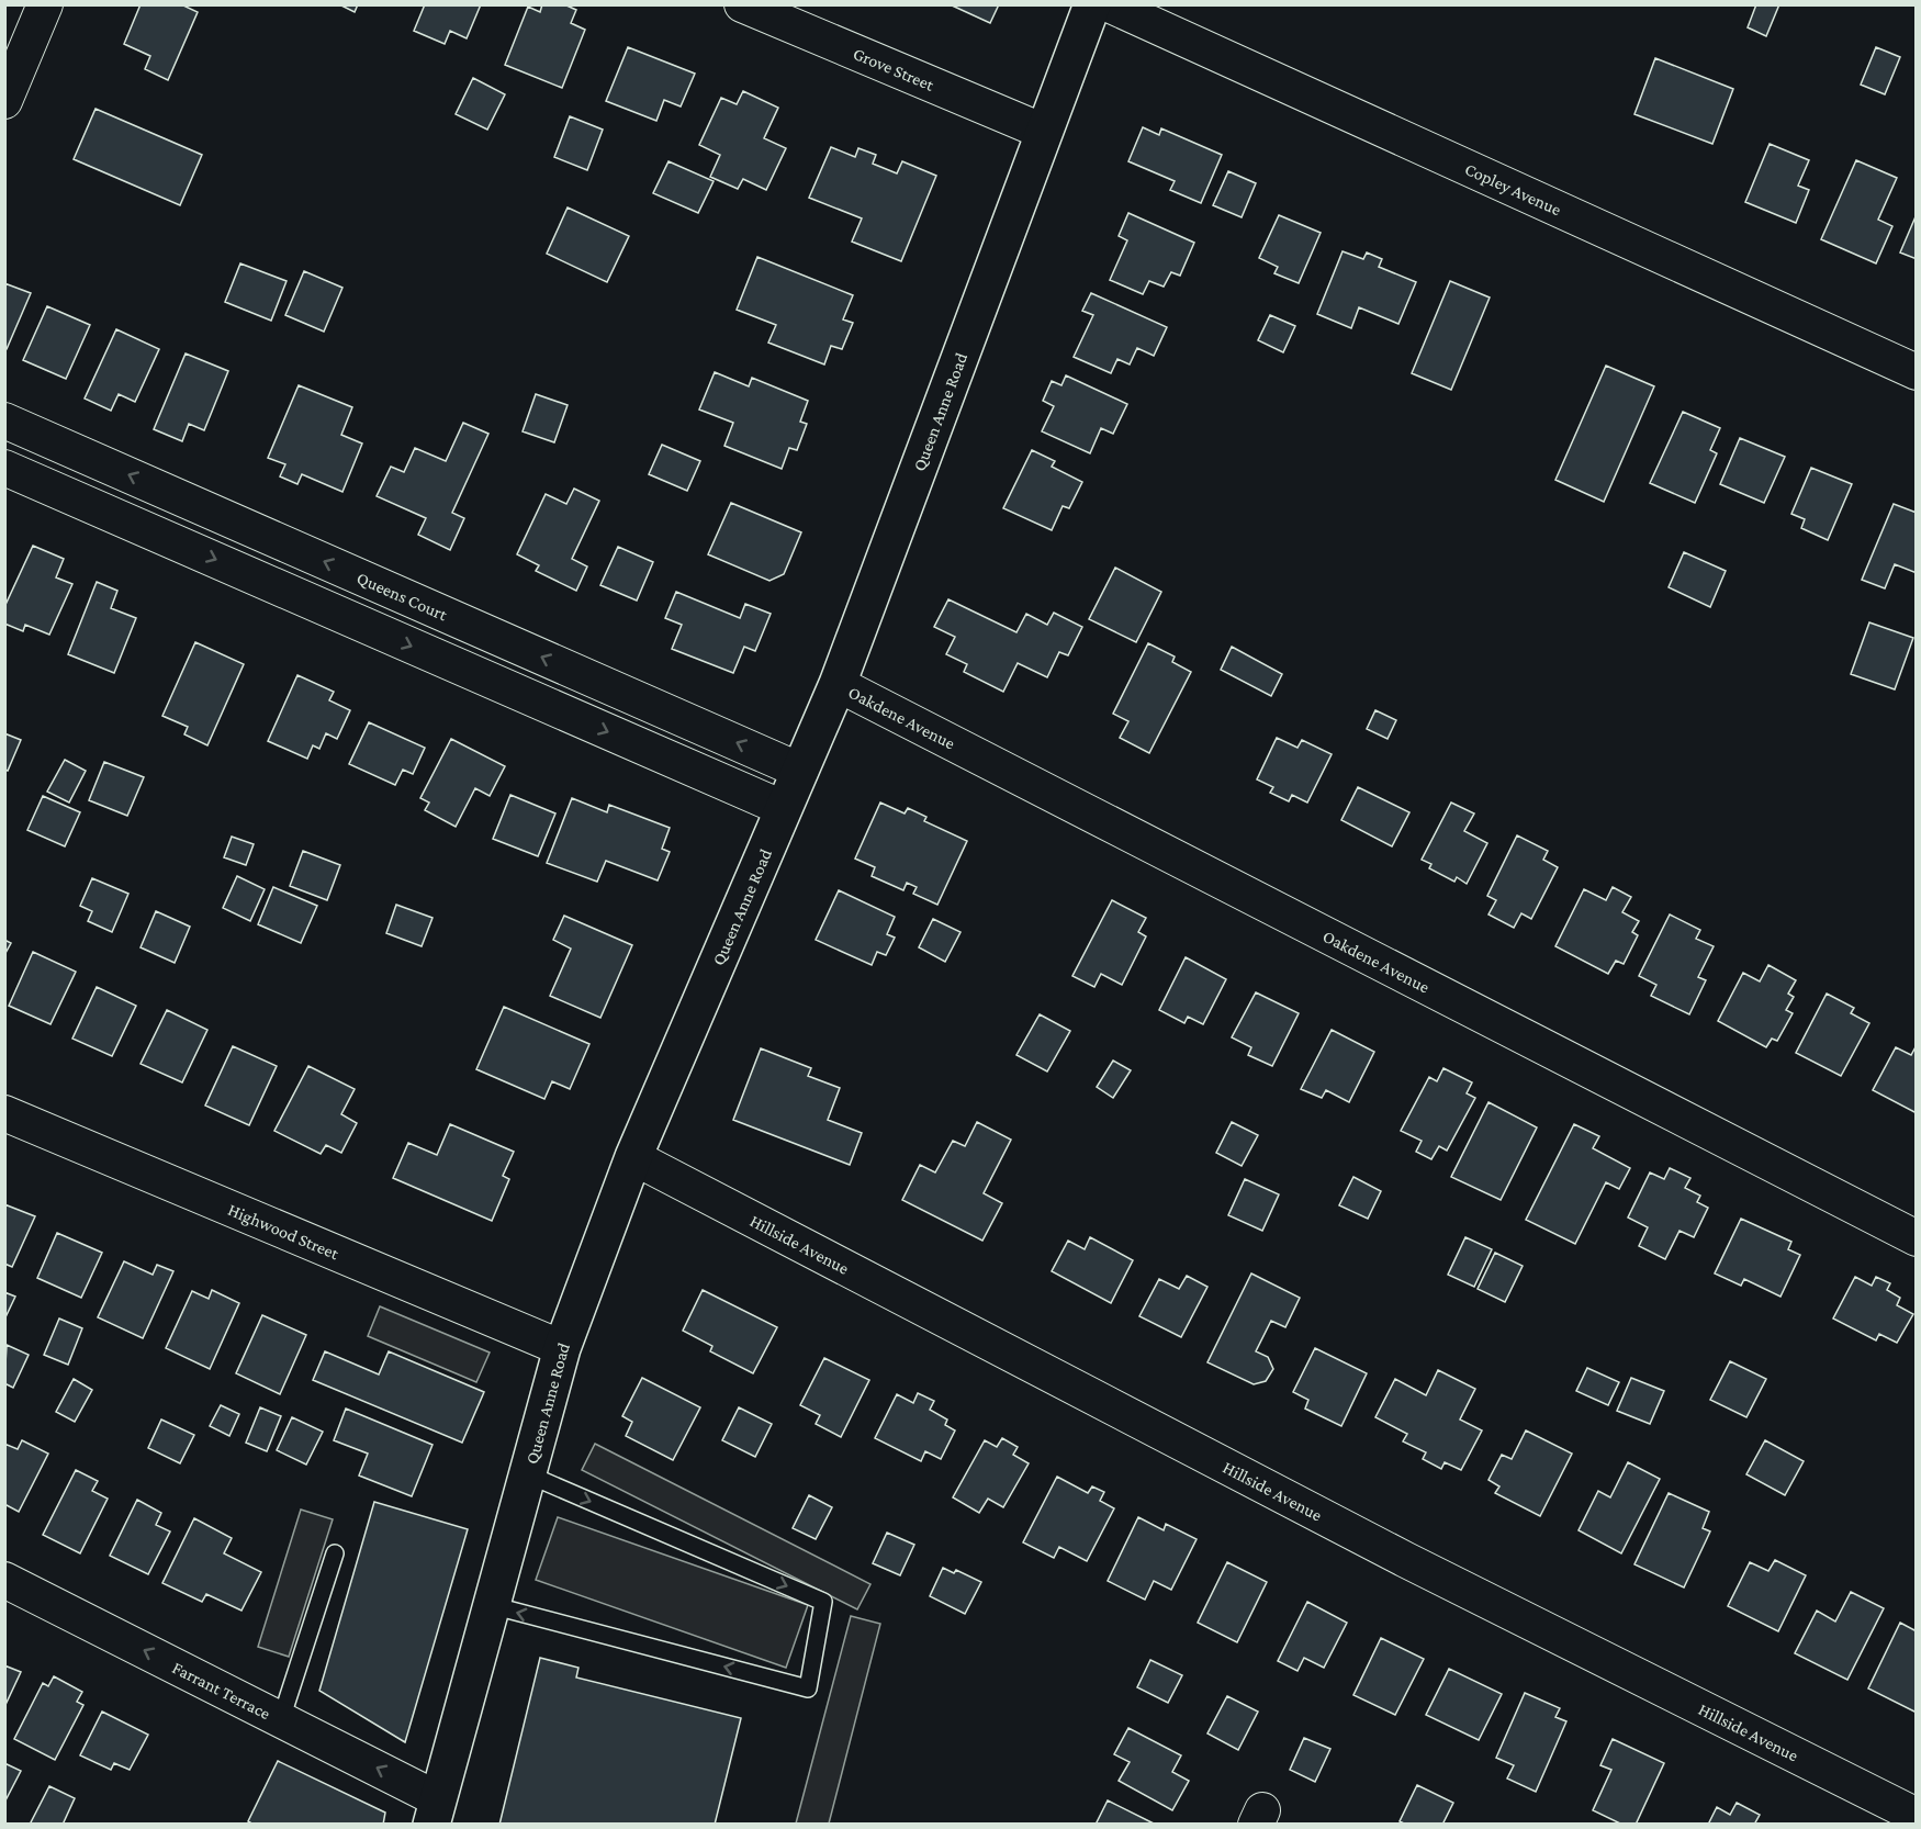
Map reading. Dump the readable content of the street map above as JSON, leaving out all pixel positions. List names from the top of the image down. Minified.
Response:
{"streets":{"street":["Grove Street","Copley Avenue","Queen Anne Road","Queens Court","Oakdene Avenue","Highwood Street","Hillside Avenue","Farrant Terrace"]},"crossings":[["Grove Street","Queen Anne Road"],["Queen Anne Road","Queens Court"],["Queen Anne Road","Oakdene Avenue"],["Queen Anne Road","Highwood Street"],["Queen Anne Road","Hillside Avenue"],["Queen Anne Road","Farrant Terrace"]],"one_way":["Farrant Terrace"]}
